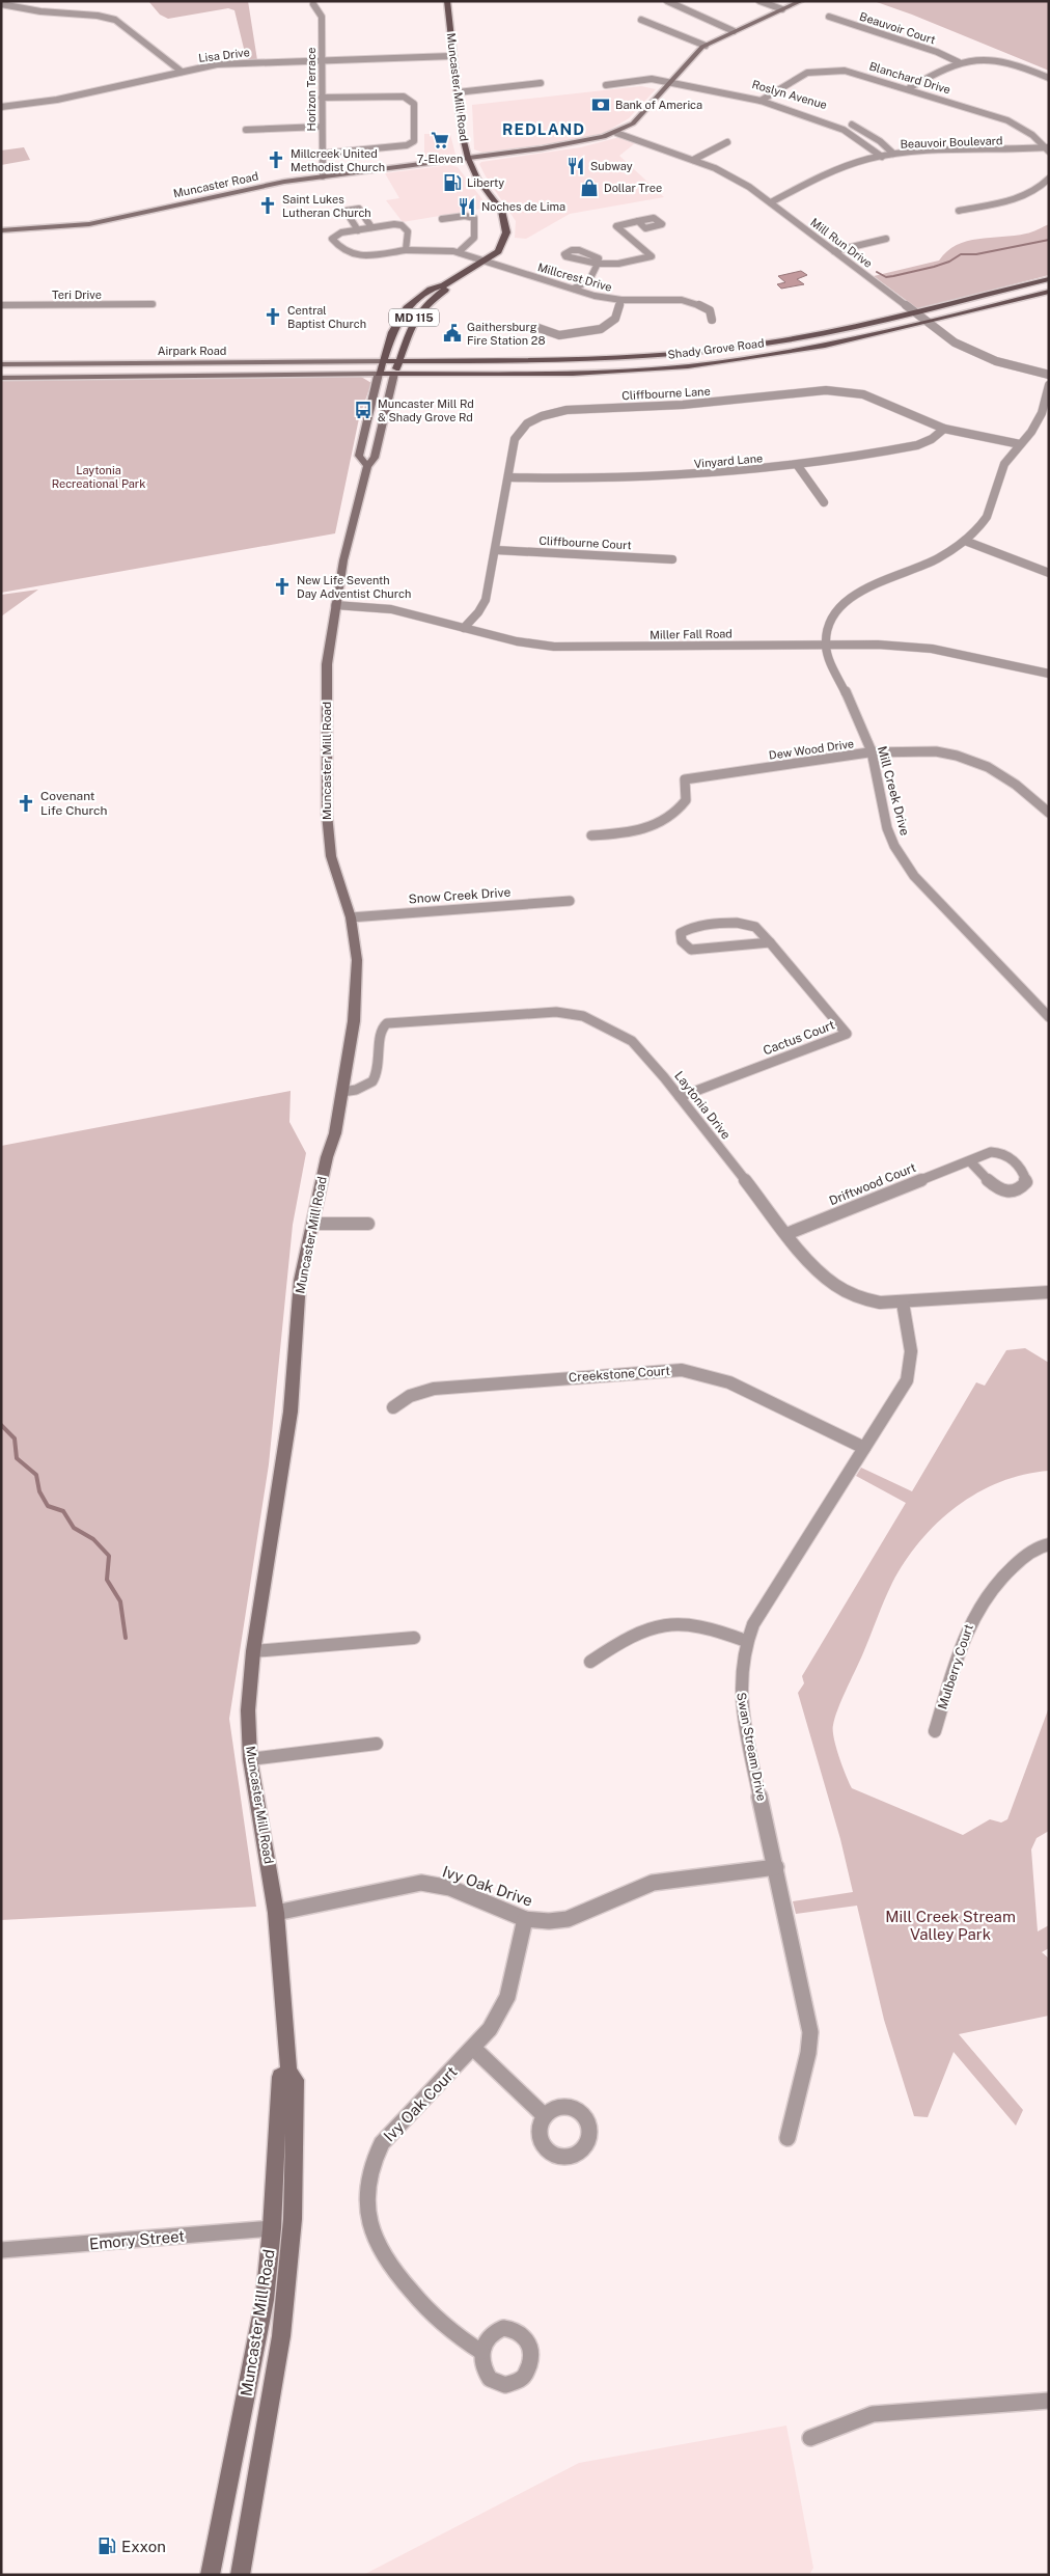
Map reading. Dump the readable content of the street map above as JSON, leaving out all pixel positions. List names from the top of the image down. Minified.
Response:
{"streets":{"main road":["Muncaster Mill Road","Muncaster Road","MD 115","Shady Grove Road","Airpark Road"],"street":["Beauvoir Court","Lisa Drive","Blanchard Drive","Horizon Terrace","Roslyn Avenue","Beauvoir Boulevard","Mill Run Drive","Millcrest Drive","Teri Drive","Cliffbourne Lane","Vinyard Lane","Cliffbourne Court","Miller Fall Road","Dew Wood Drive","Mill Creek Drive","Snow Creek Drive","Cactus Court","Laytonia Drive","Driftwood Court","Creekstone Court","Mulberry Court","Swan Stream Drive","Ivy Oak Drive","Ivy Oak Court","Emory Street"]},"crossings":[["Lisa Drive","Muncaster Mill Road"],["Lisa Drive","Horizon Terrace"],["Blanchard Drive","Roslyn Avenue"],["Blanchard Drive","Beauvoir Boulevard"],["Muncaster Mill Road","Muncaster Road"],["Muncaster Mill Road","Millcrest Drive"],["Muncaster Mill Road","Shady Grove Road"],["Muncaster Mill Road","Airpark Road"],["Muncaster Mill Road","Miller Fall Road"],["Muncaster Mill Road","Snow Creek Drive"],["Muncaster Mill Road","Laytonia Drive"],["Muncaster Mill Road","Ivy Oak Drive"],["Muncaster Mill Road","Emory Street"],["Horizon Terrace","Muncaster Road"],["Roslyn Avenue","Beauvoir Boulevard"],["Beauvoir Boulevard","Mill Run Drive"],["Muncaster Road","Mill Run Drive"],["Mill Run Drive","Shady Grove Road"],["Shady Grove Road","Airpark Road"],["Cliffbourne Lane","Vinyard Lane"],["Cliffbourne Lane","Cliffbourne Court"],["Cliffbourne Lane","Miller Fall Road"],["Miller Fall Road","Mill Creek Drive"],["Dew Wood Drive","Mill Creek Drive"],["Cactus Court","Laytonia Drive"],["Laytonia Drive","Driftwood Court"],["Laytonia Drive","Swan Stream Drive"],["Creekstone Court","Swan Stream Drive"],["Swan Stream Drive","Ivy Oak Drive"],["Ivy Oak Drive","Ivy Oak Court"]],"districts":["REDLAND"],"parks":["Laytonia Recreational Park","Mill Creek Stream Valley Park"],"places":{"bank":["Bank of America"],"supermarket":["7-Eleven"],"church":["Millcreek United Methodist Church","Saint Lukes Lutheran Church","Central Baptist Church","New Life Seventh Day Adventist Church","Covenant Life Church"],"restaurant":["Subway","Noches de Lima"],"fuel station":["Liberty","Exxon"],"shop":["Dollar Tree"],"public building":["Gaithersburg Fire Station 28"],"bus stop":["Muncaster Mill Rd & Shady Grove Rd"]}}
